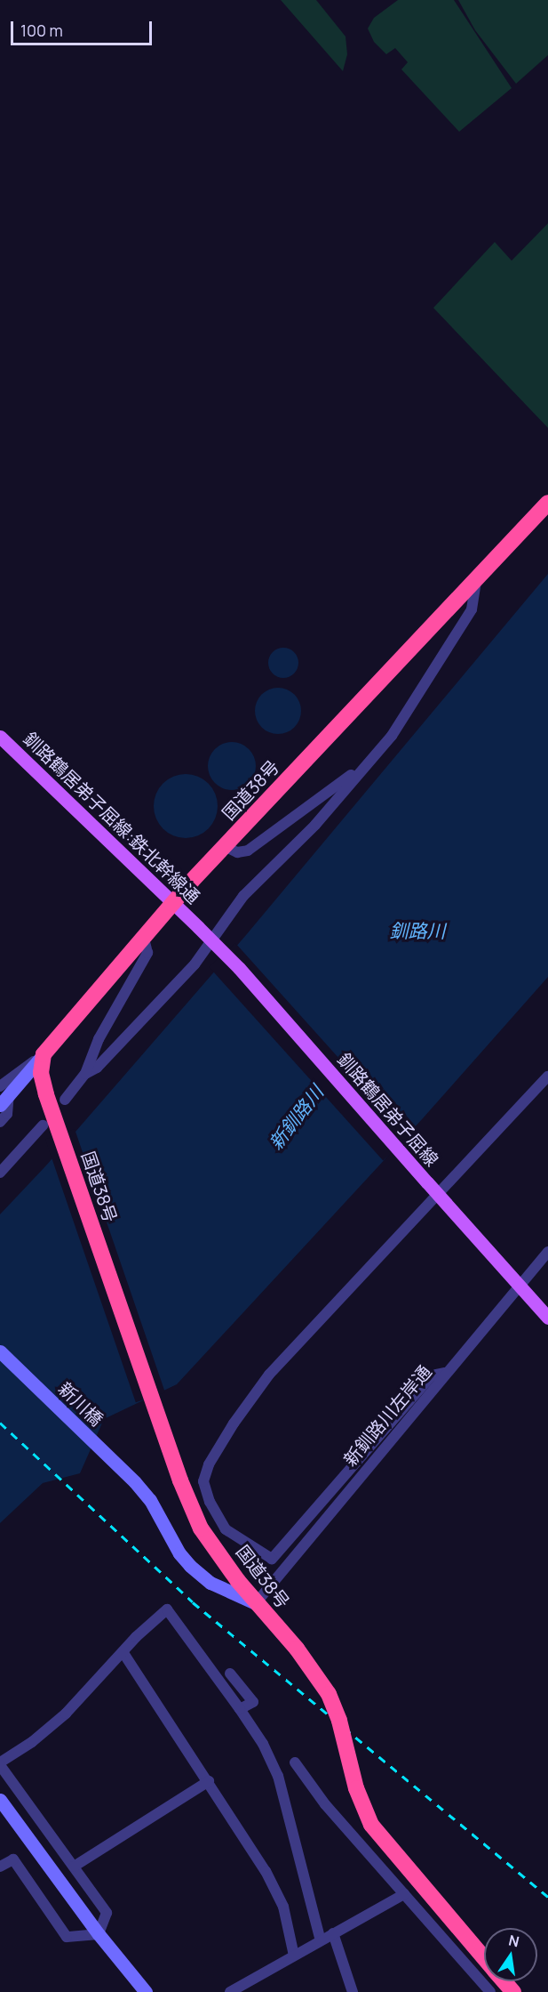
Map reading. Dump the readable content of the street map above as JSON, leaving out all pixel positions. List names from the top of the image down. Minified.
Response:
{"streets":{"highway":["国道38号"],"main road":["釧路鶴居弟子屈線:鉄北幹線通","釧路鶴居弟子屈線"],"street":["新川橋","新釧路川左岸通"]},"crossings":[["国道38号","釧路鶴居弟子屈線:鉄北幹線通"],["国道38号","新川橋"],["国道38号","新釧路川左岸通"],["釧路鶴居弟子屈線:鉄北幹線通","釧路鶴居弟子屈線"],["釧路鶴居弟子屈線","新釧路川左岸通"],["新川橋","新釧路川左岸通"]],"water":["釧路川","新釧路川"],"scale_bar":"100 m","north":"top"}
